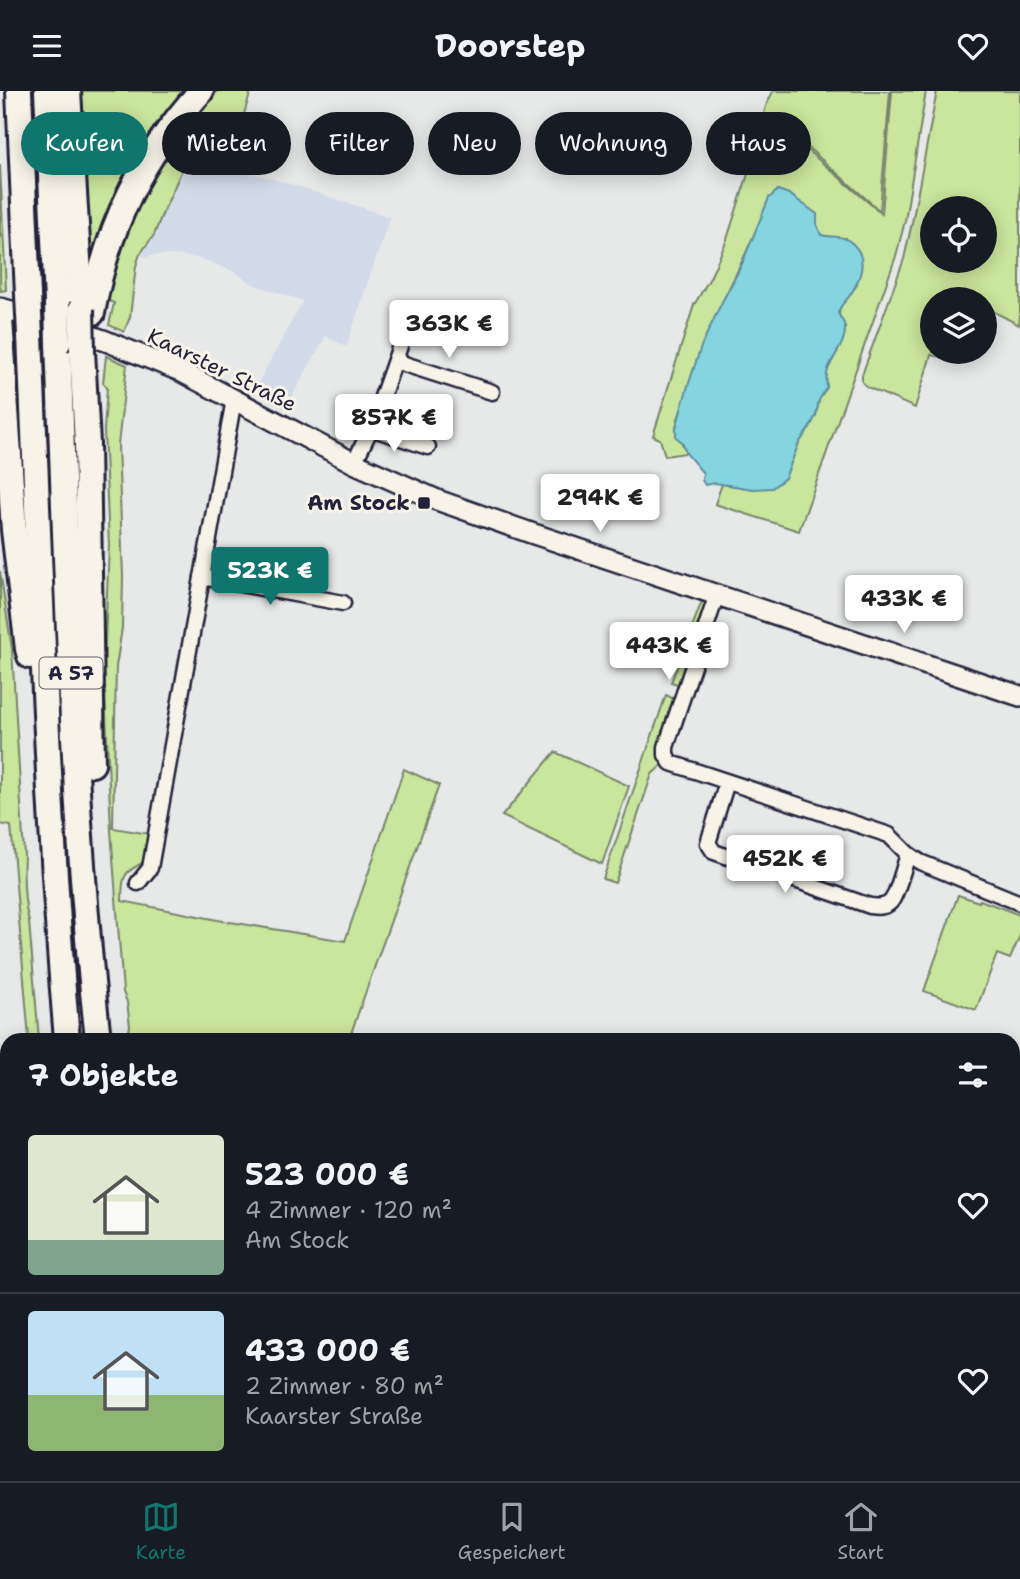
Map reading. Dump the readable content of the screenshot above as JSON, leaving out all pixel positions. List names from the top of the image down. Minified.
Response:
{"streets":{"highway":["A 57"],"main road":["Kaarster Straße"]},"places":{"transit":["Am Stock"]},"page":{"header":"Doorstep","chip":["Kaufen","Mieten","Filter","Neu","Wohnung","Haus"],"price":["363K €","857K €","294K €","523K €","433K €","443K €","452K €"],"heading":"7 Objekte","list":[{"name":"523 000 €","note":"4 Zimmer · 120 m² · Am Stock"},{"name":"433 000 €","note":"2 Zimmer · 80 m² · Kaarster Straße"}],"tabs":["Karte","Gespeichert","Start"]}}
